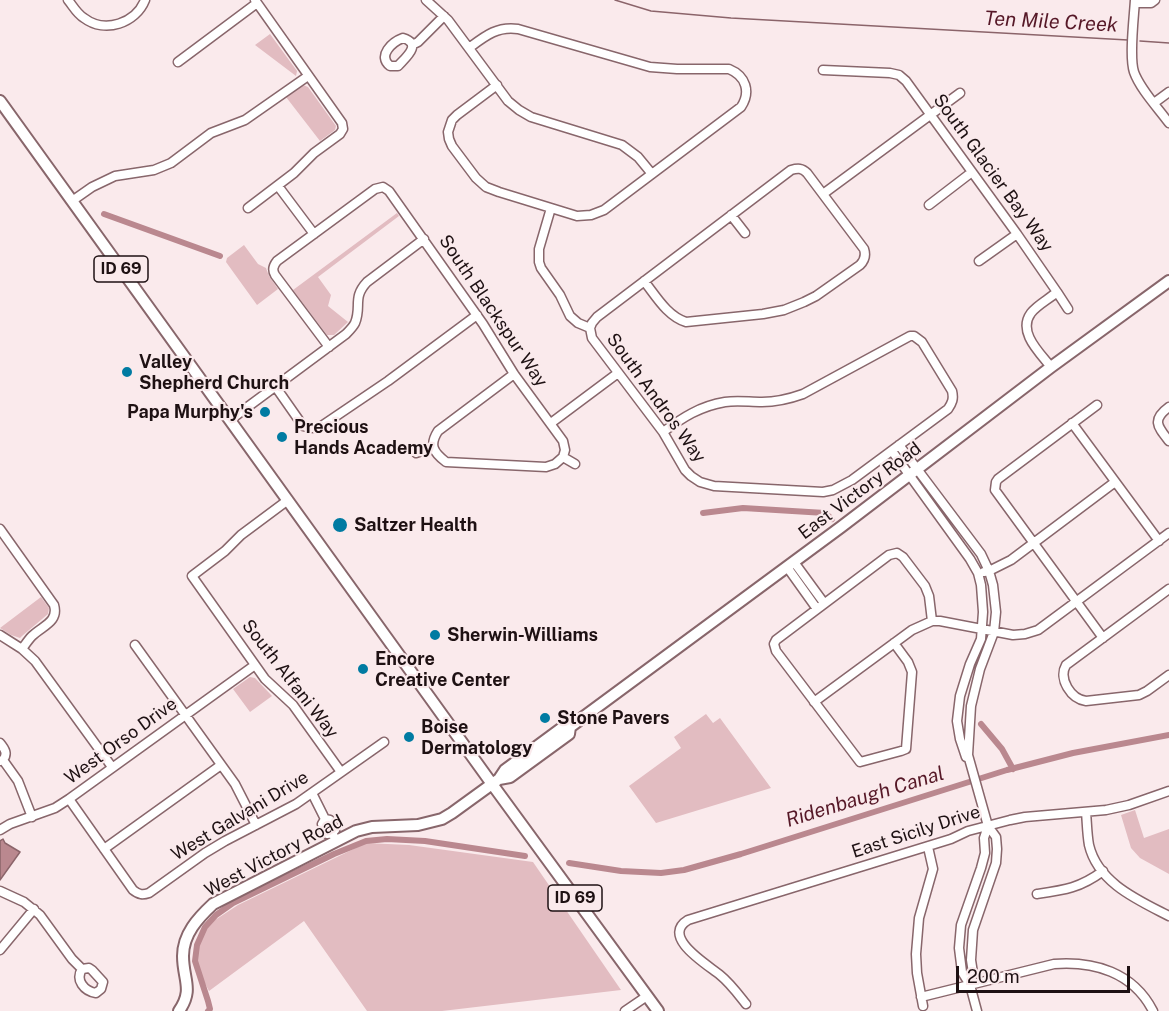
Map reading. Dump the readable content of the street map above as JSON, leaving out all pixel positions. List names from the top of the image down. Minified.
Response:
{"streets":{"main road":["ID 69","East Victory Road","West Victory Road"],"street":["South Glacier Bay Way","South Blackspur Way","South Andros Way","South Alfani Way","West Orso Drive","West Galvani Drive","East Sicily Drive"]},"crossings":[["ID 69","East Victory Road"],["ID 69","South Alfani Way"],["ID 69","West Victory Road"],["East Victory Road","West Victory Road"],["South Alfani Way","West Orso Drive"],["South Alfani Way","West Galvani Drive"]],"water":["Ten Mile Creek","Ridenbaugh Canal"],"places":["Valley Shepherd Church","Papa Murphy's","Precious Hands Academy","Saltzer Health","Sherwin-Williams","Encore Creative Center","Stone Pavers","Boise Dermatology"],"scale_bar":"200 m"}
